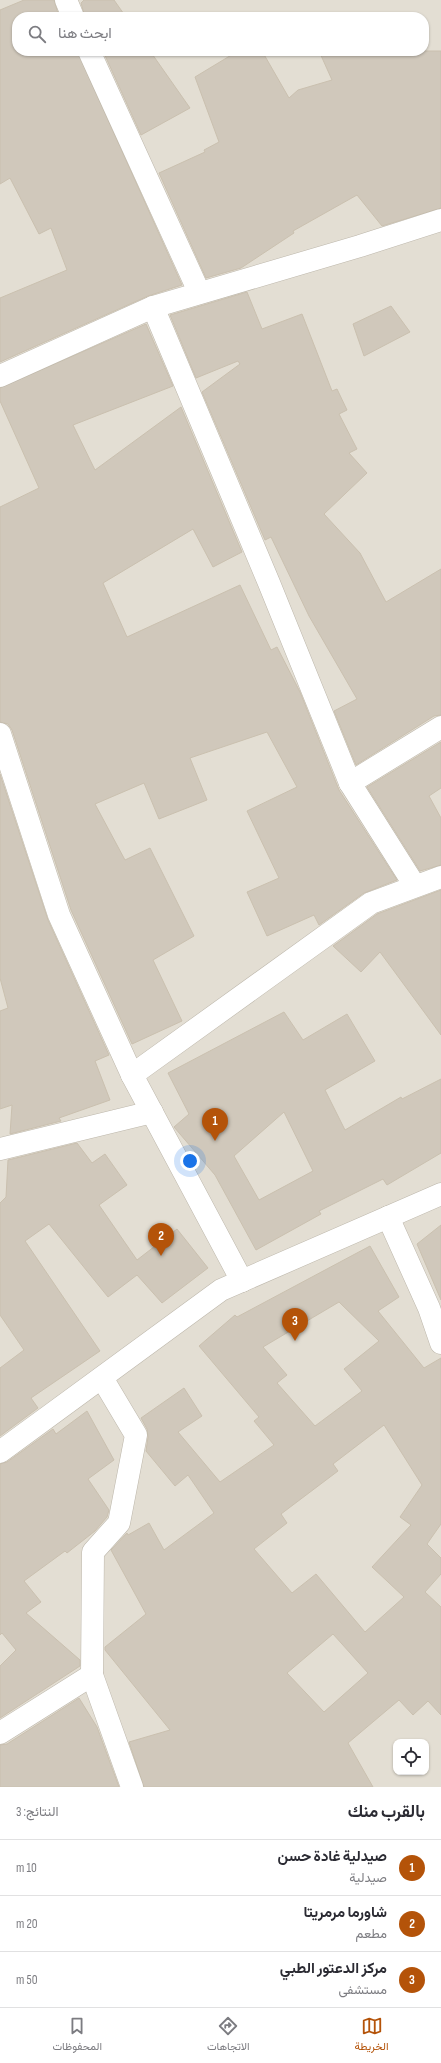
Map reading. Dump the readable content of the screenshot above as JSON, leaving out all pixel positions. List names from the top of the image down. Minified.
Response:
{"page":{"search":"ابحث هنا","pins":["1","2","3"],"heading":["بالقرب منك","النتائج: 3"],"list":[{"mark":"1","name":"صيدلية غادة حسن","note":"صيدلية","value":"10 m"},{"mark":"2","name":"شاورما مرمريتا","note":"مطعم","value":"20 m"},{"mark":"3","name":"مركز الدعتور الطبي","note":"مستشفى","value":"50 m"}],"nav":["الخريطة","الاتجاهات","المحفوظات"]}}
